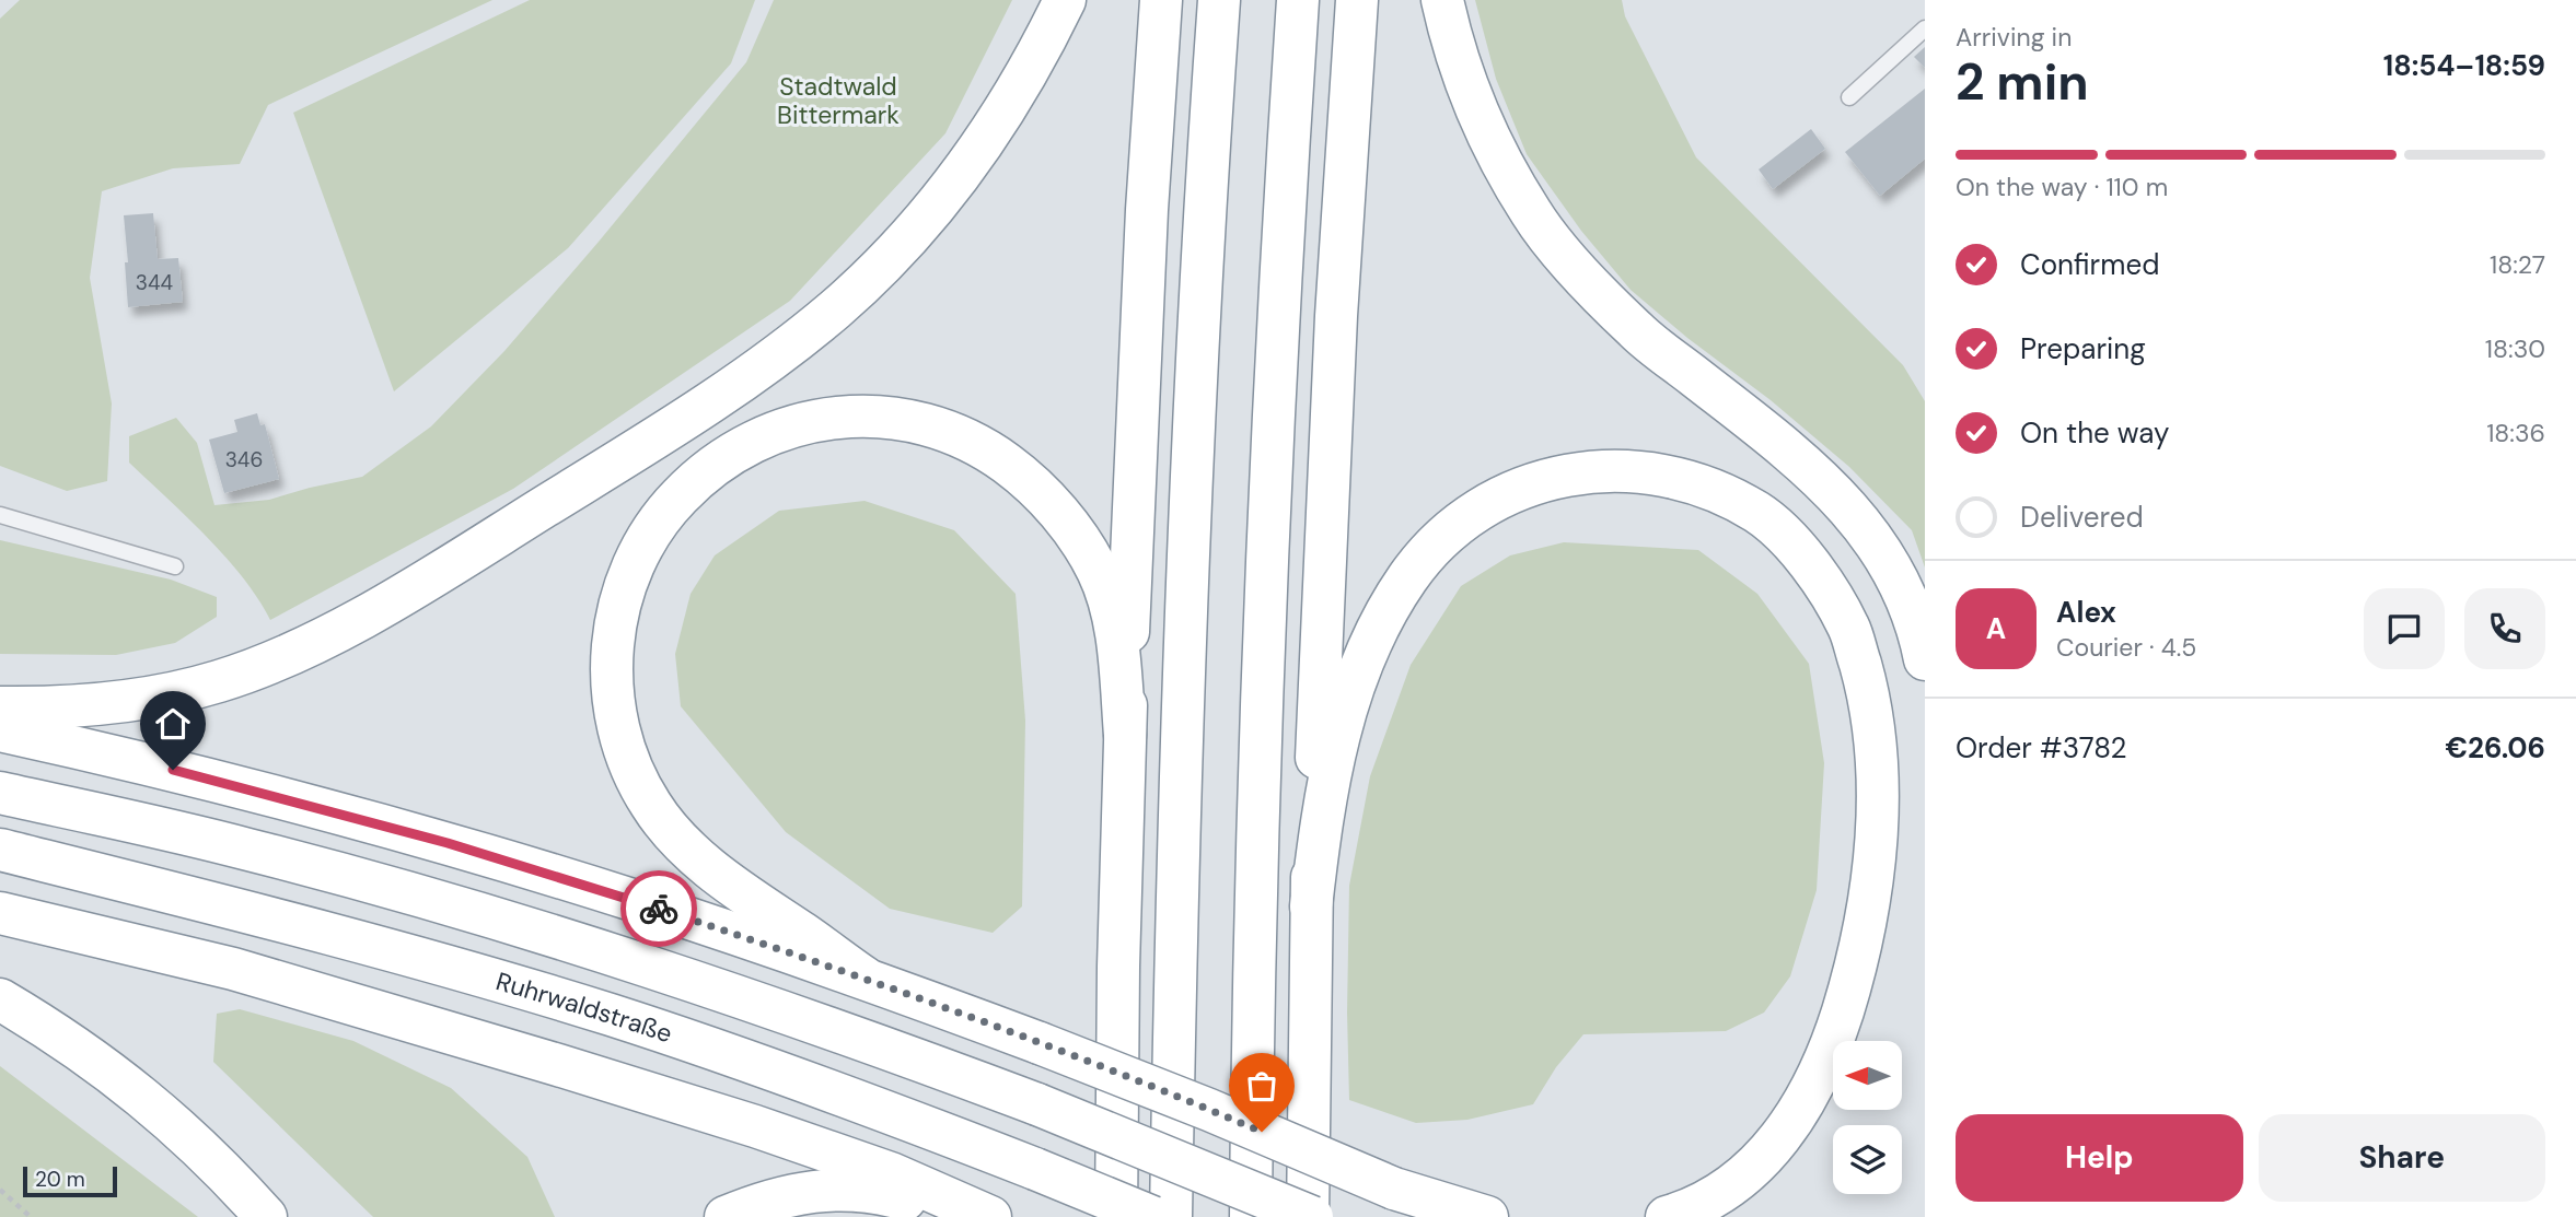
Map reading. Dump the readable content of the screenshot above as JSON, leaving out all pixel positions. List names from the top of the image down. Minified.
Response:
{"streets":{"highway":["Ruhrwaldstraße"]},"parks":["Stadtwald Bittermark"],"house_numbers":["344","346"],"scale_bar":"20 m","north":"left","page":{"heading":["2 min","Arriving in","18:54–18:59"],"panel":["Alex","Courier · 4.5","Order #3782","€26.06"],"bar":"On the way · 110 m","list":[["Confirmed","18:27"],["Preparing","18:30"],["On the way","18:36"],"Delivered"],"round":"A","buttons":["Help","Share"],"scale":"20 m"}}
